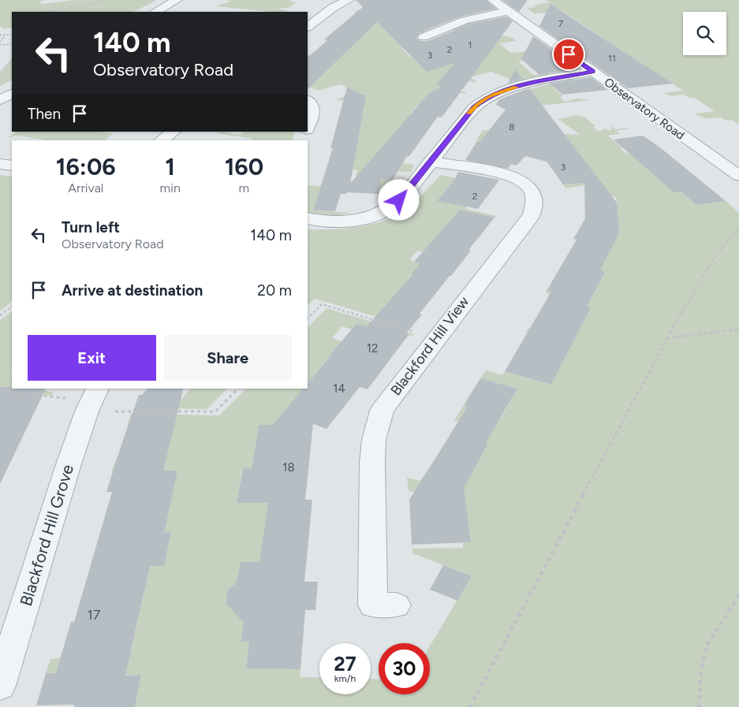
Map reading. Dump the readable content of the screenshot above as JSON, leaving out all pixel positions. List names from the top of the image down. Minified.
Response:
{"streets":{"street":["Observatory Road","Blackford Hill View","Blackford Hill Grove"]},"house_numbers":["7","1","2","3","11","8","3","2","12","14","18","17"],"page":{"turn":["140 m","Observatory Road"],"then":"Then","eta":["16:06","Arrival","1","min","160","m"],"list":[{"name":"Turn left","note":"Observatory Road","value":"140 m"},{"name":"Arrive at destination","value":"20 m"}],"buttons":["Exit","Share"],"speed":"27 km/h","limit":"30"}}
